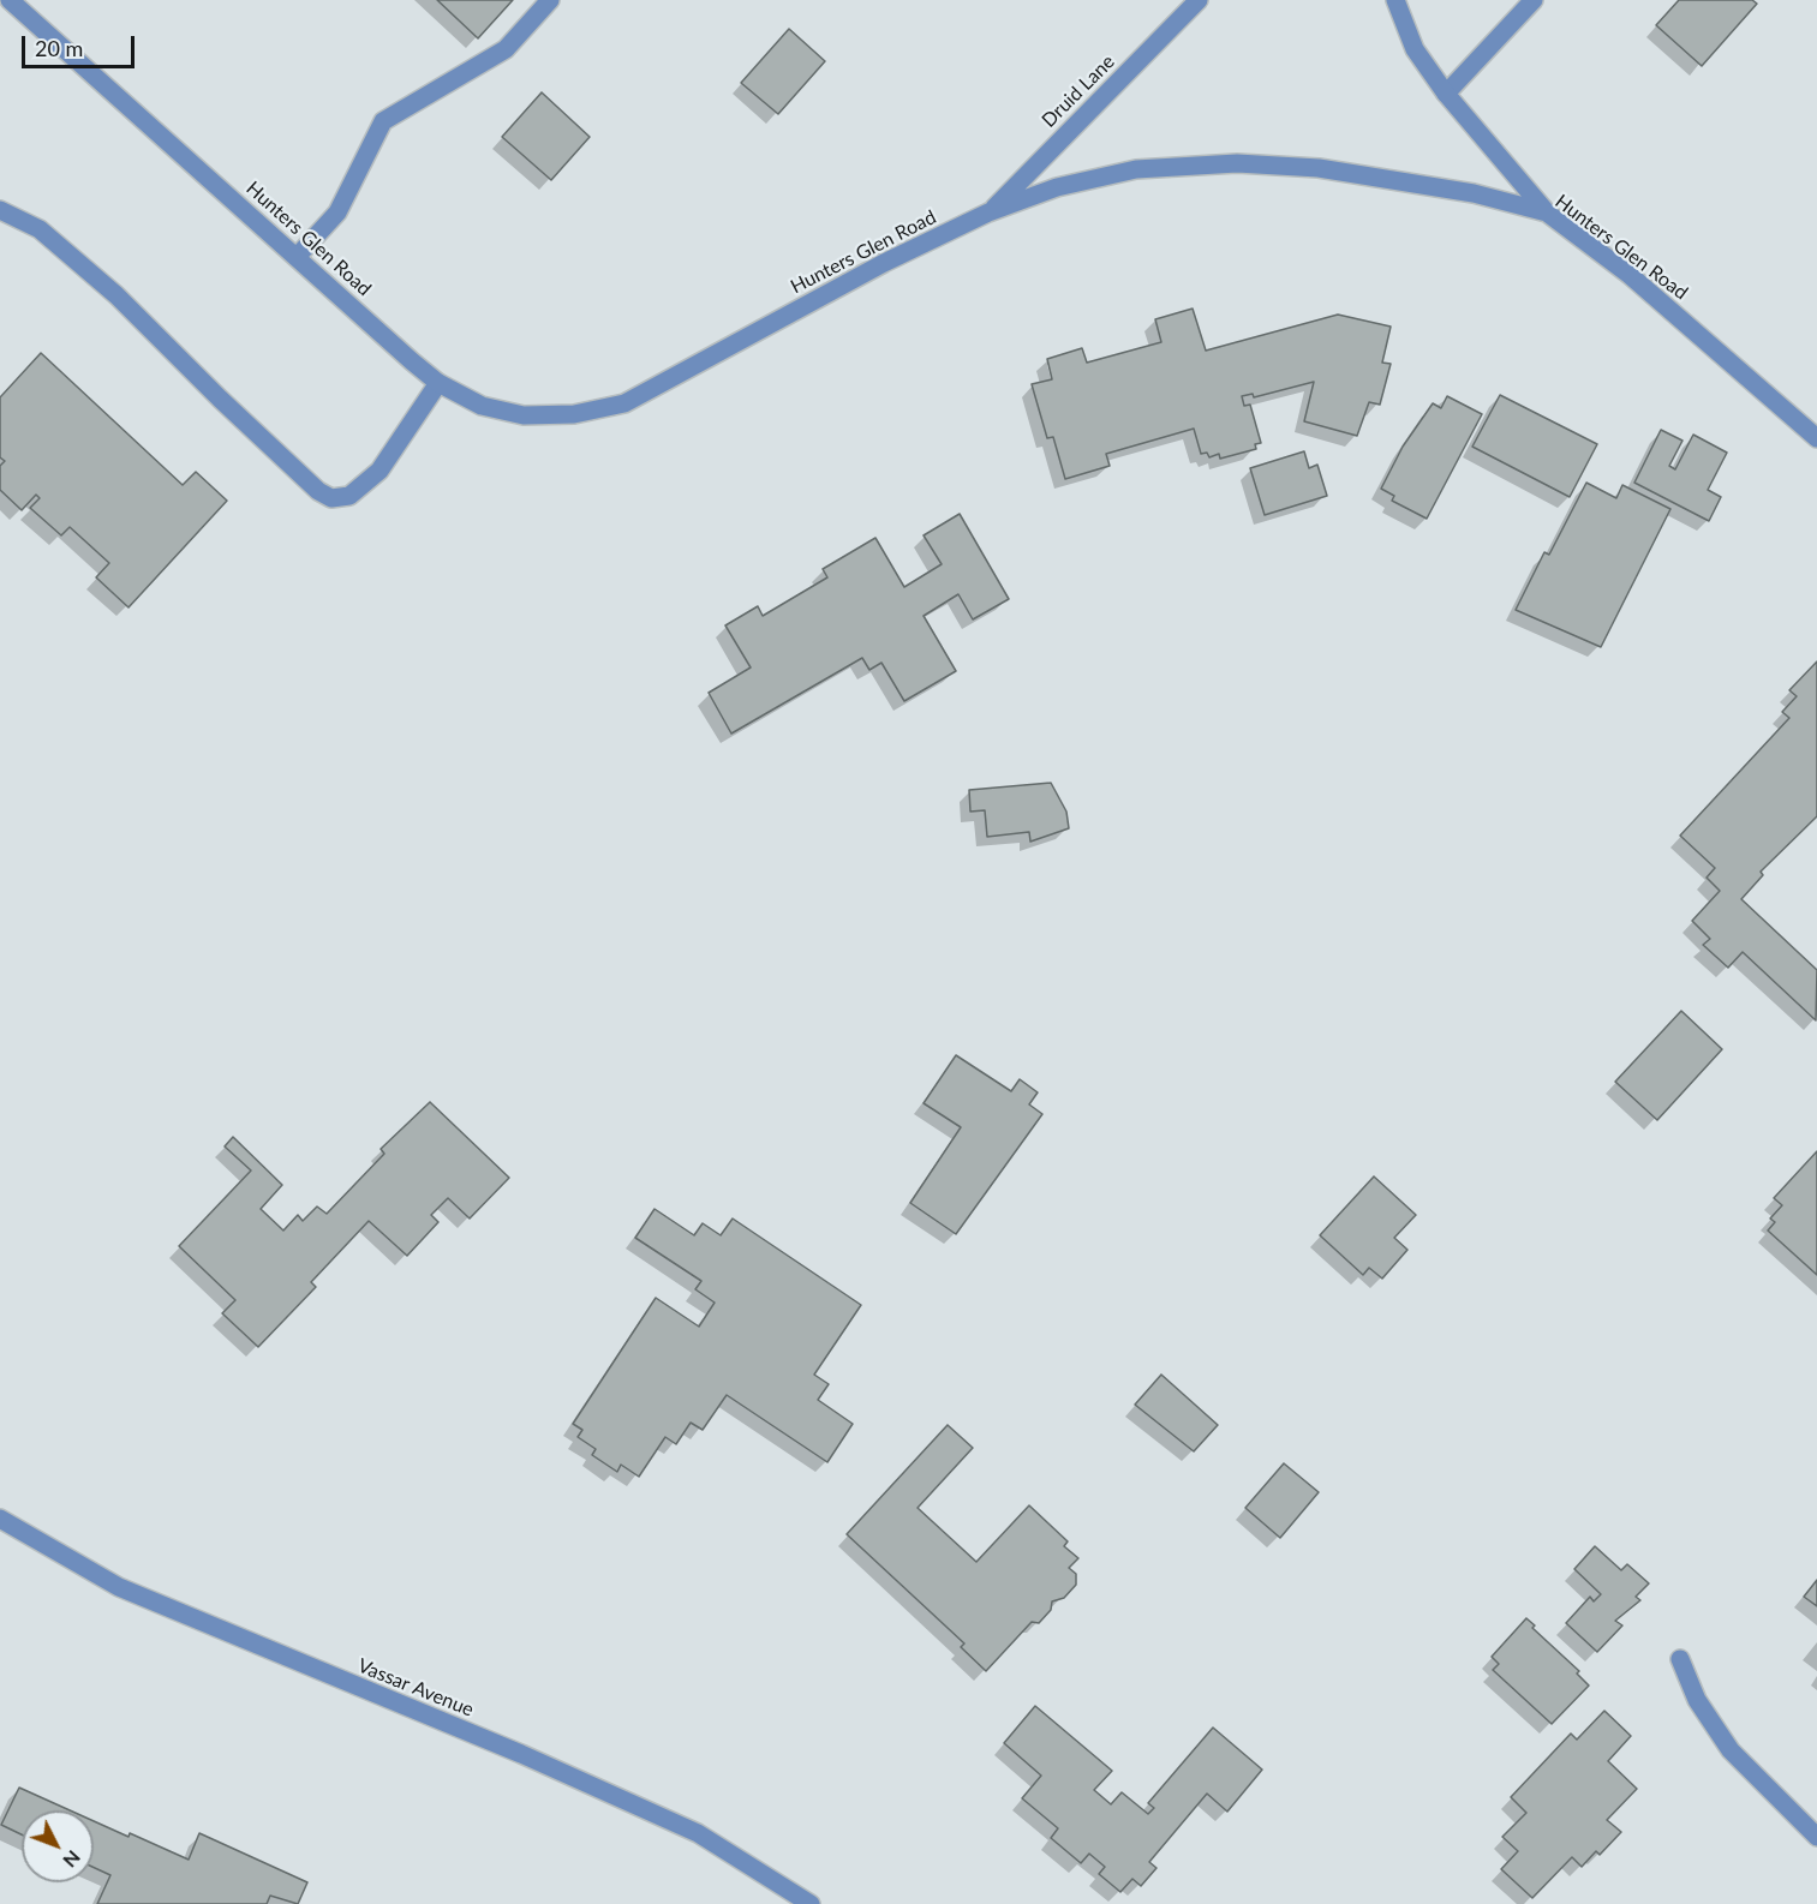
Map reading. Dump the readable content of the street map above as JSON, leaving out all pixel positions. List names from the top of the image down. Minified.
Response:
{"streets":{"street":["Druid Lane","Hunters Glen Road","Vassar Avenue"]},"crossings":[["Druid Lane","Hunters Glen Road"]],"scale_bar":"20 m","north":"bottom right"}
